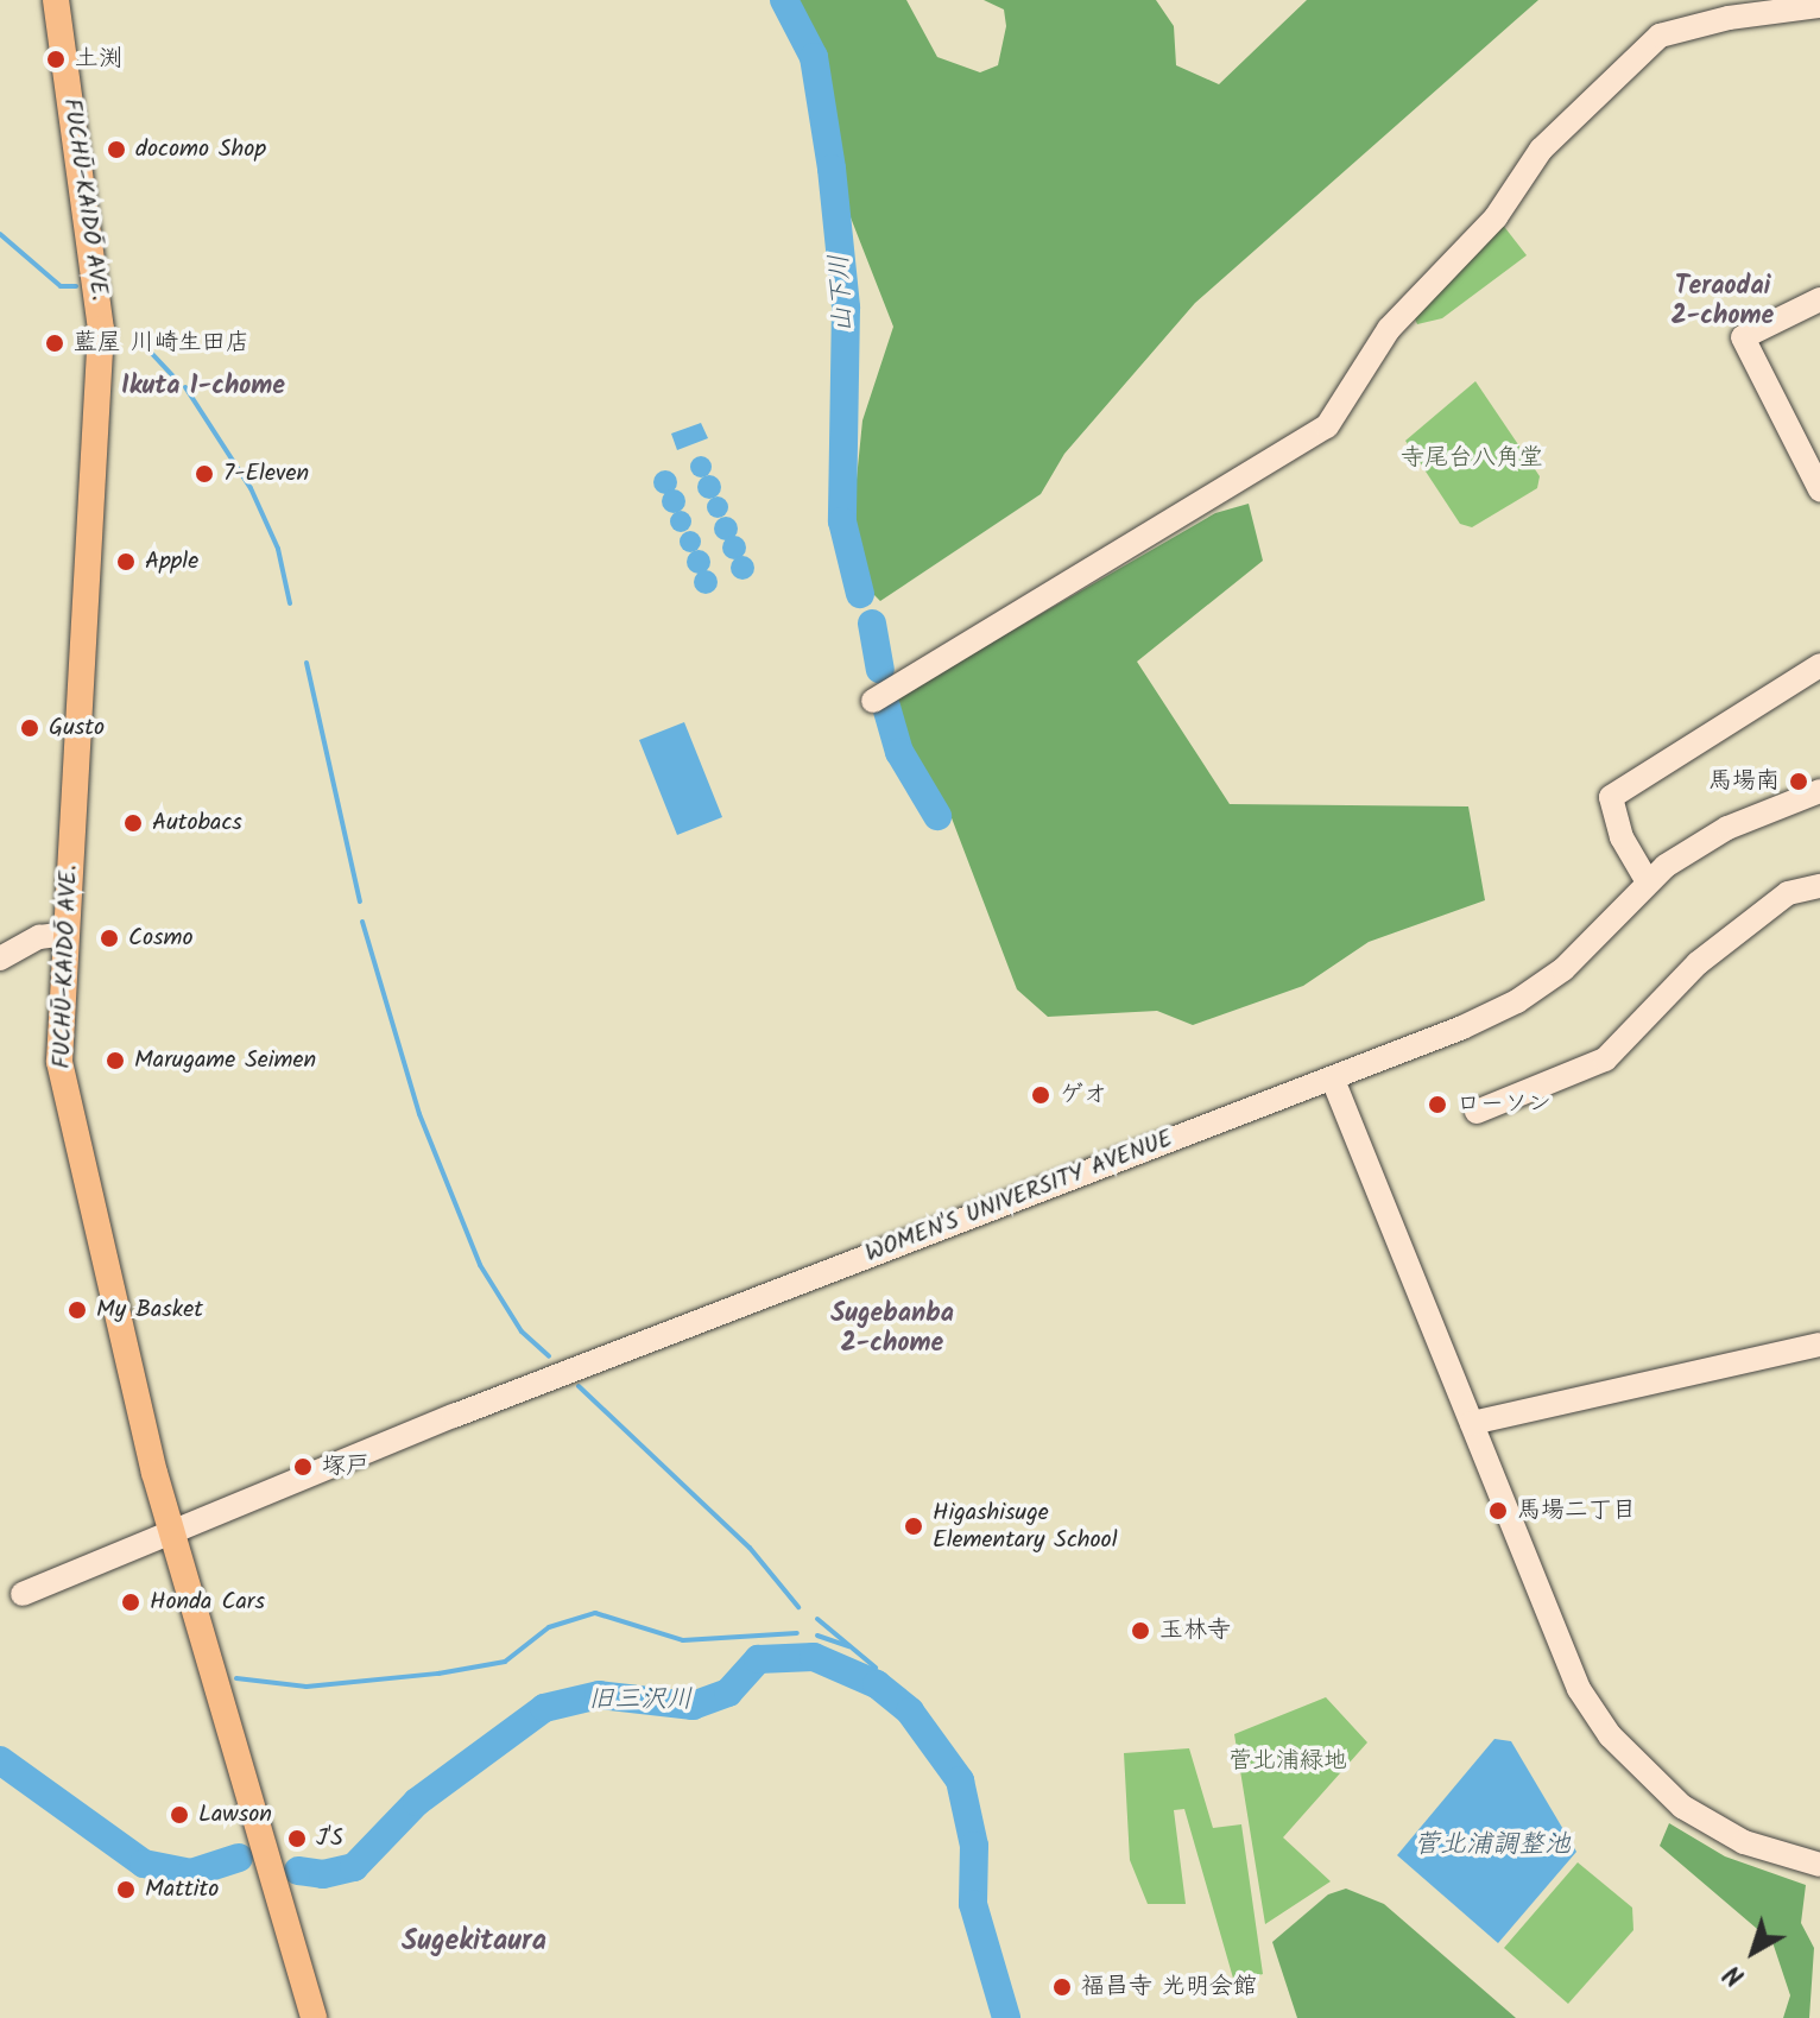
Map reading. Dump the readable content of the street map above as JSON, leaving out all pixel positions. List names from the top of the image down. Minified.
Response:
{"streets":{"main road":["FUCHŪ-KAIDŌ AVE."],"street":["WOMEN'S UNIVERSITY AVENUE"]},"crossings":[["FUCHŪ-KAIDŌ AVE.","WOMEN'S UNIVERSITY AVENUE"]],"districts":["Teraodai 2-chome","Ikuta 1-chome","Sugebanba 2-chome","Sugekitaura"],"water":["山下川","旧三沢川","菅北浦調整池"],"parks":["寺尾台八角堂","菅北浦緑地"],"places":["土渕","docomo Shop","藍屋 川崎生田店","7-Eleven","Apple","Gusto","馬場南","Autobacs","Cosmo","Marugame Seimen","ゲオ","ローソン","My Basket","塚戸","馬場二丁目","Higashisuge Elementary School","Honda Cars","玉林寺","Lawson","J'S","Mattito","福昌寺 光明会館"],"north":"bottom left"}
